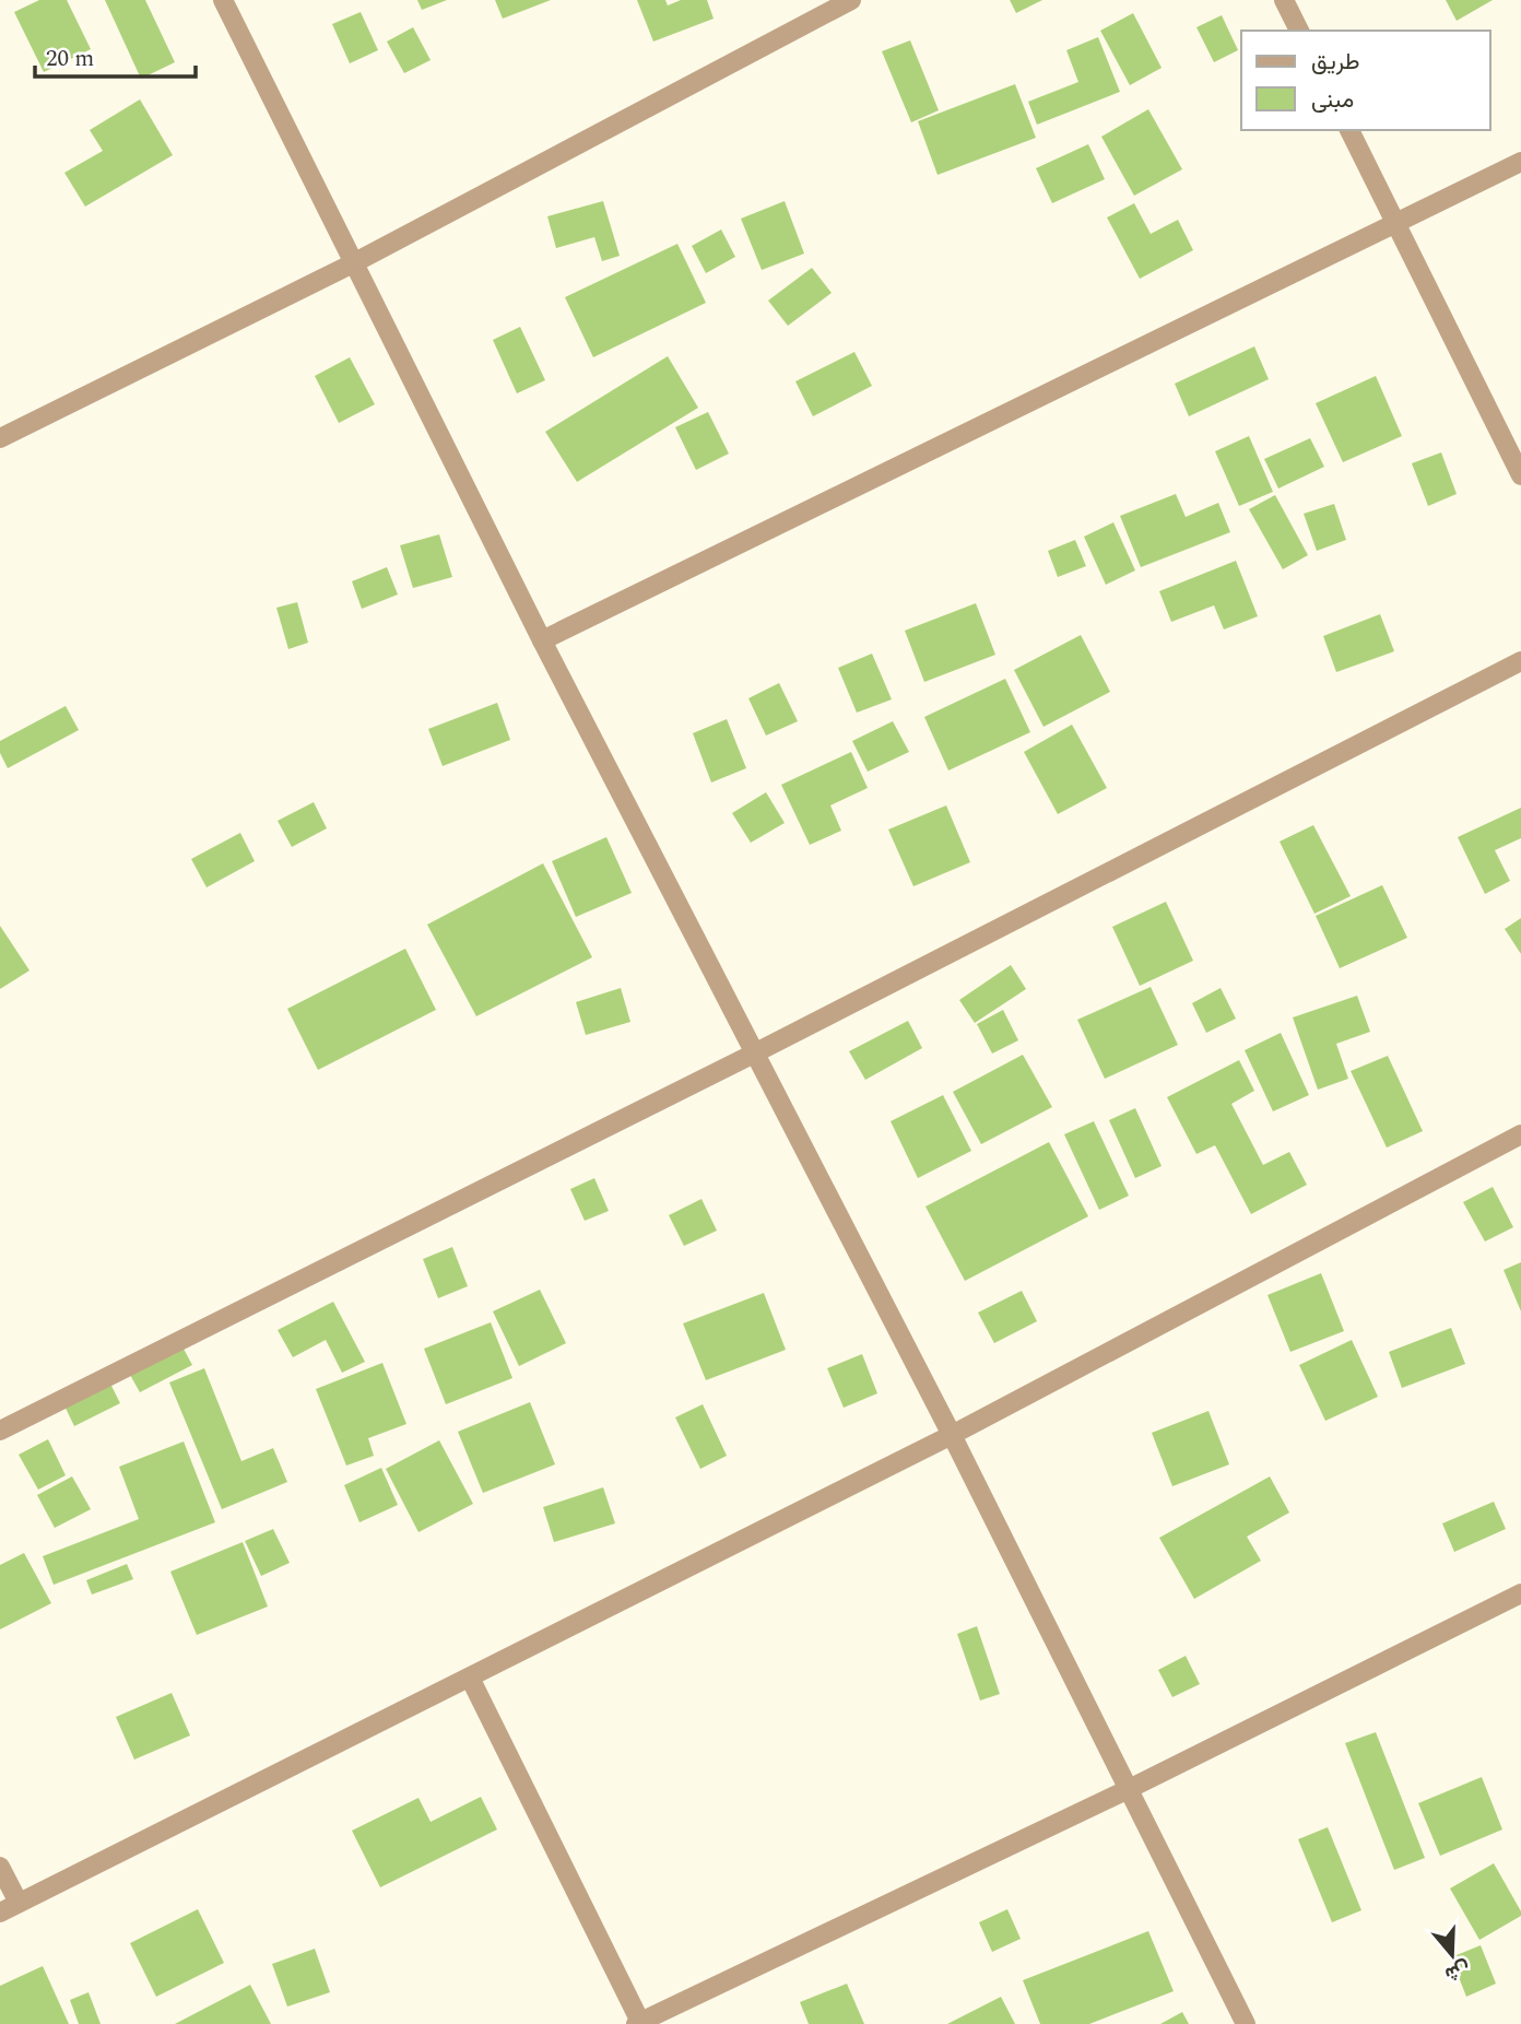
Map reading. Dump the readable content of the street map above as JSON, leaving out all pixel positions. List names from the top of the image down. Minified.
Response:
{"legend":["طريق","مبنى"],"scale_bar":"20 m","north":"bottom"}
